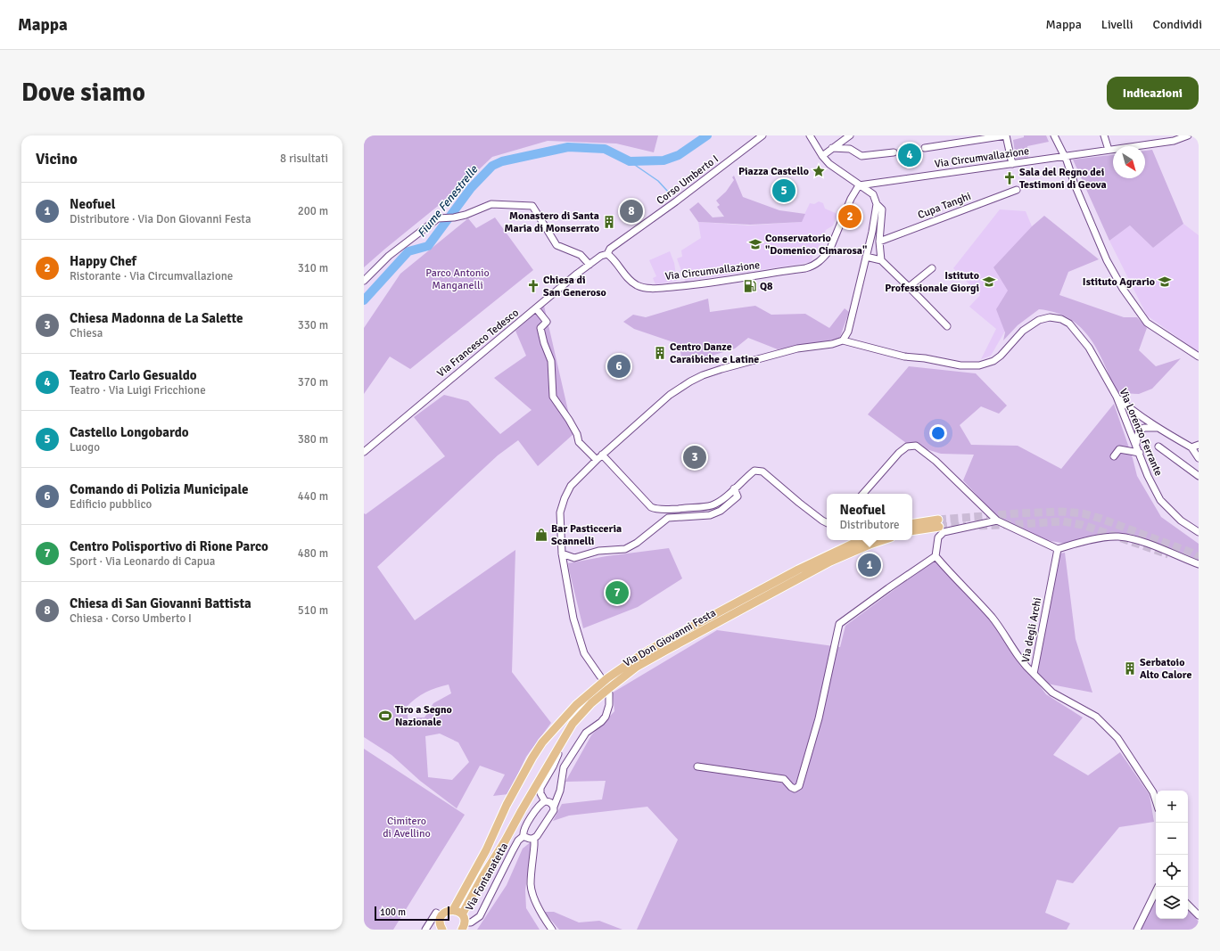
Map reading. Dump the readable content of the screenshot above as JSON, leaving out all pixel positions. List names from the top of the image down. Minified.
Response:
{"streets":{"main road":["Via Don Giovanni Festa"],"street":["Via Circumvallazione","Corso Umberto I","Cupa Tanghi","Via Francesco Tedesco","Via Lorenzo Ferrante","Via degli Archi","Via Fontanatetta"]},"crossings":[["Via Circumvallazione","Corso Umberto I"],["Via Circumvallazione","Via Francesco Tedesco"],["Corso Umberto I","Via Francesco Tedesco"]],"water":["Fiume Fenestrelle"],"parks":["Parco Antonio Manganelli","Cimitero di Avellino"],"places":{"place":["Piazza Castello"],"church":["Sala del Regno dei Testimoni di Geova","Chiesa di San Generoso"],"building":["Monastero di Santa Maria di Monserrato","Centro Danze Caraibiche e Latine","Serbatoio Alto Calore"],"school or university":["Conservatorio \"Domenico Cimarosa\"","Istituto Professionale Giorgi","Istituto Agrario"],"fuel station":["Q8"],"shop":["Bar Pasticceria Scannelli"],"sports":["Tiro a Segno Nazionale"]},"scale_bar":"100 m","north":"bottom right","page":{"header":"Mappa","nav":["Mappa","Livelli","Condividi"],"buttons":"Indicazioni","title":"Dove siamo","heading":["Vicino","8 risultati"],"pins":["4","5","8","2","6","3","1","7"],"list":[{"mark":"1","name":"Neofuel","note":"Distributore · Via Don Giovanni Festa","value":"200 m"},{"mark":"2","name":"Happy Chef","note":"Ristorante · Via Circumvallazione","value":"310 m"},{"mark":"3","name":"Chiesa Madonna de La Salette","note":"Chiesa","value":"330 m"},{"mark":"4","name":"Teatro Carlo Gesualdo","note":"Teatro · Via Luigi Fricchione","value":"370 m"},{"mark":"5","name":"Castello Longobardo","note":"Luogo","value":"380 m"},{"mark":"6","name":"Comando di Polizia Municipale","note":"Edificio pubblico","value":"440 m"},{"mark":"7","name":"Centro Polisportivo di Rione Parco","note":"Sport · Via Leonardo di Capua","value":"480 m"},{"mark":"8","name":"Chiesa di San Giovanni Battista","note":"Chiesa · Corso Umberto I","value":"510 m"}],"popup":["Neofuel","Distributore"],"map_buttons":["+","−"],"scale":"100 m"}}
